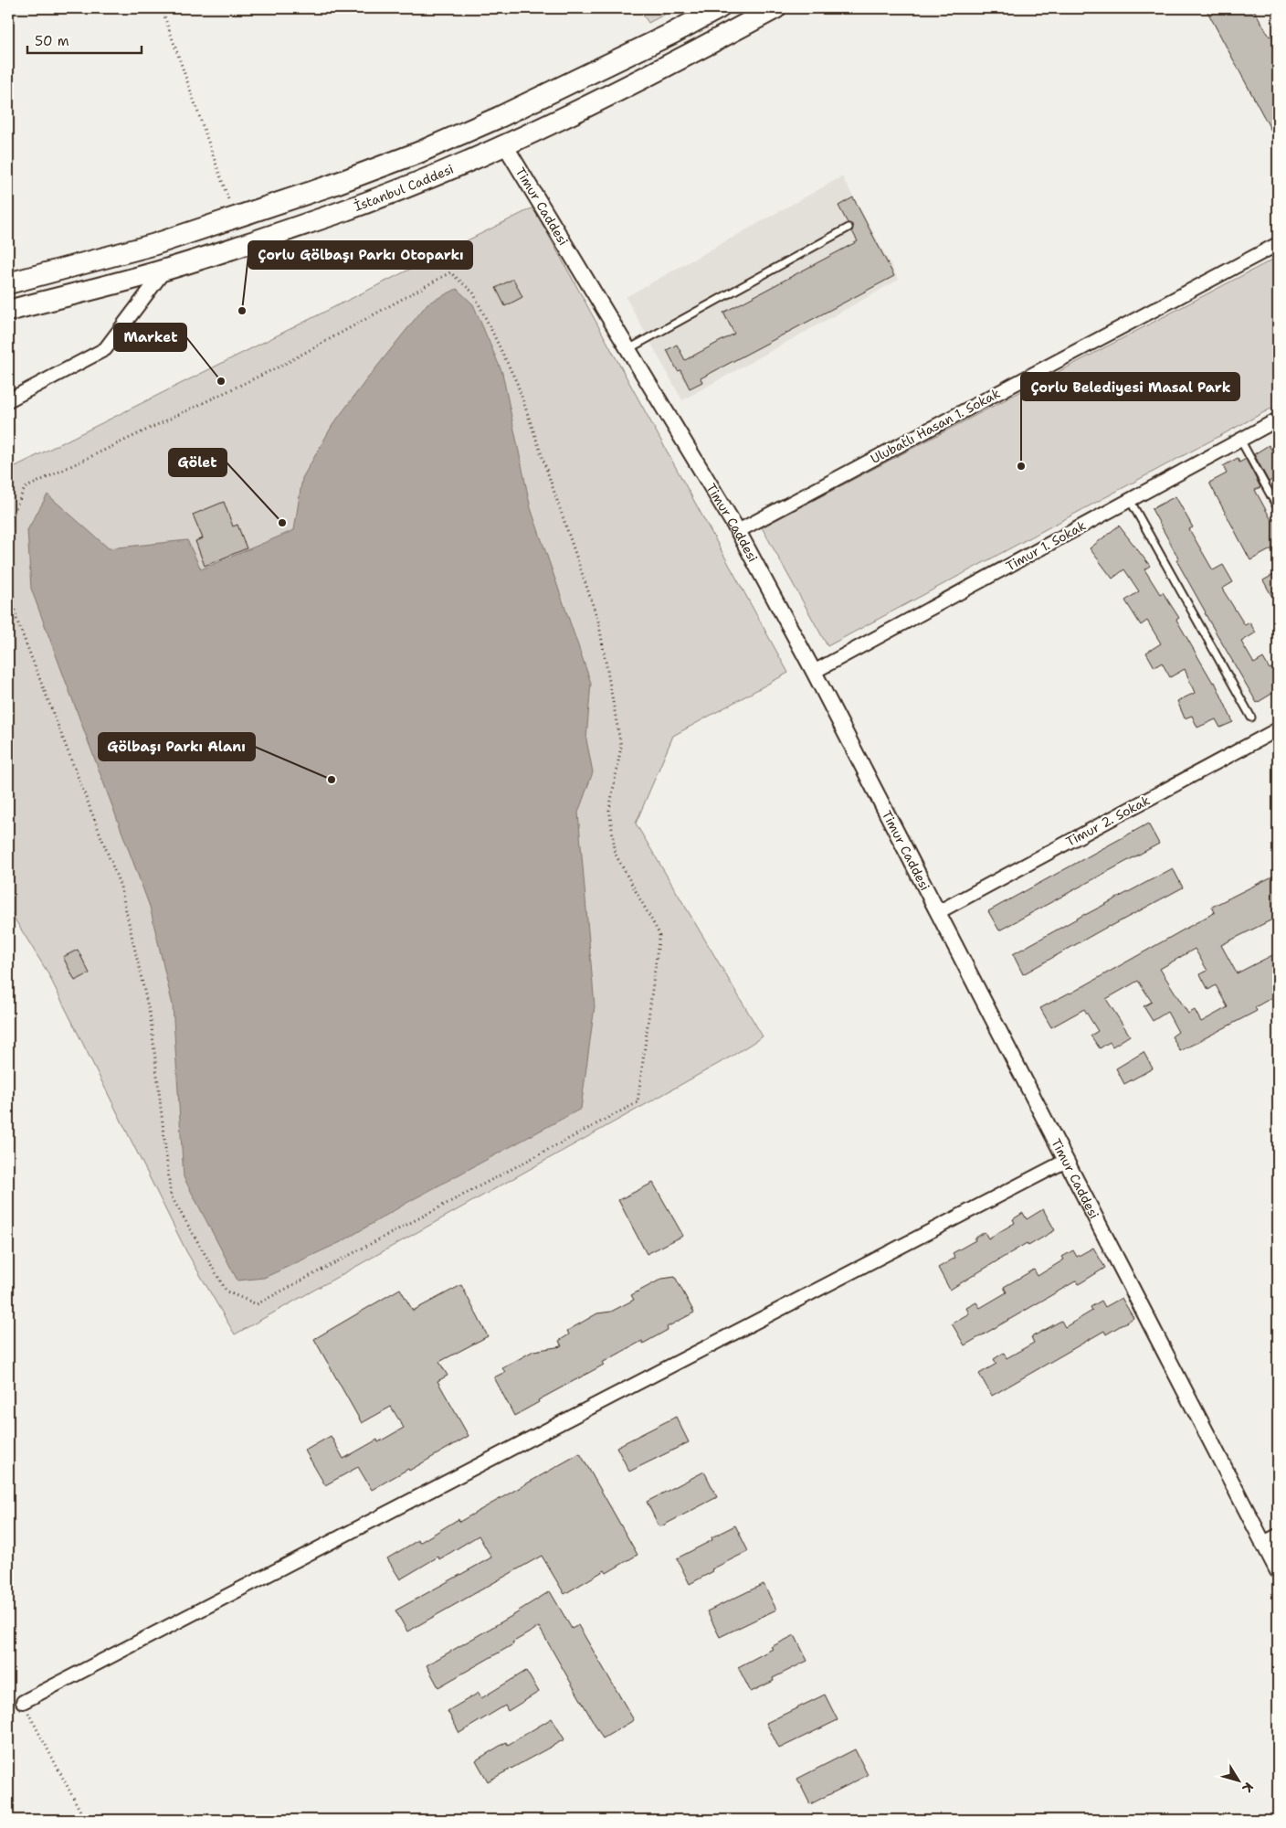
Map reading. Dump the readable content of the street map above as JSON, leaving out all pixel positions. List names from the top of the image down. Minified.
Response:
{"streets":{"highway":["İstanbul Caddesi"],"street":["Timur Caddesi","Ulubatlı Hasan 1. Sokak","Timur 1. Sokak","Timur 2. Sokak"]},"crossings":[["İstanbul Caddesi","Timur Caddesi"],["Timur Caddesi","Ulubatlı Hasan 1. Sokak"],["Timur Caddesi","Timur 1. Sokak"],["Timur Caddesi","Timur 2. Sokak"]],"places":["Çorlu Gölbaşı Parkı Otoparkı","Market","Çorlu Belediyesi Masal Park","Gölet","Gölbaşı Parkı Alanı"],"scale_bar":"50 m","north":"bottom right"}
